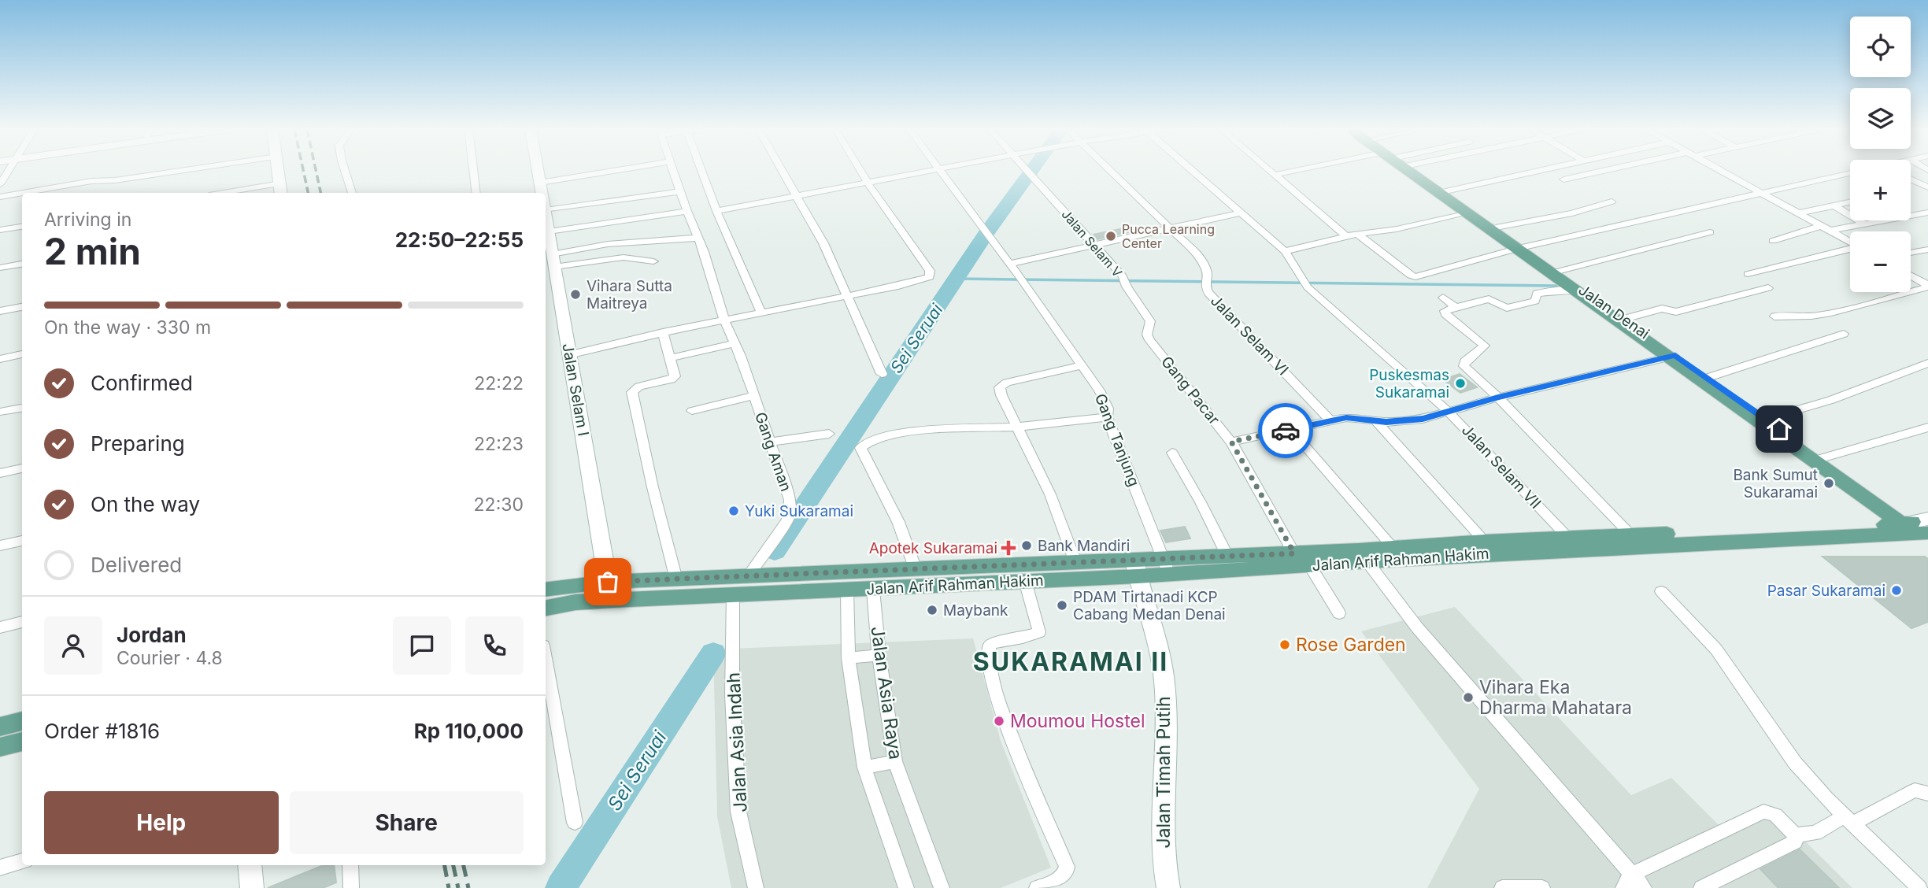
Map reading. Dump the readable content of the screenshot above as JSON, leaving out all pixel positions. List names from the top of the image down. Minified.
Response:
{"streets":{"main road":["Jalan Denai","Jalan Arif Rahman Hakim"],"street":["Jalan Selam V","Jalan Selam VI","Jalan Selam I","Gang Pacar","Gang Tanjung","Gang Aman","Jalan Selam VII","Jalan Asia Raya","Jalan Asia Indah","Jalan Timah Putih"]},"crossings":[["Jalan Selam V","Gang Pacar"],["Jalan Denai","Jalan Arif Rahman Hakim"],["Jalan Selam I","Jalan Arif Rahman Hakim"],["Gang Pacar","Jalan Arif Rahman Hakim"],["Gang Tanjung","Jalan Arif Rahman Hakim"],["Gang Aman","Jalan Arif Rahman Hakim"],["Jalan Selam VII","Jalan Arif Rahman Hakim"],["Jalan Arif Rahman Hakim","Jalan Asia Raya"],["Jalan Arif Rahman Hakim","Jalan Asia Indah"],["Jalan Arif Rahman Hakim","Jalan Timah Putih"]],"districts":["SUKARAMAI II"],"water":["Sei Seruai"],"places":{"other":["Pucca Learning Center","Vihara Sutta Maitreya","Puskesmas Sukaramai","Bank Sumut Sukaramai","Yuki Sukaramai","Bank Mandiri","Pasar Sukaramai","PDAM Tirtanadi KCP Cabang Medan Denai","Maybank","Rose Garden","Vihara Eka Dharma Mahatara","Moumou Hostel"],"health":["Apotek Sukaramai"]},"page":{"map_buttons":["+","−"],"heading":["2 min","Arriving in","22:50–22:55"],"panel":["Jordan","Courier · 4.8","Order #1816","Rp 110,000"],"bar":"On the way · 330 m","list":[["Confirmed","22:22"],["Preparing","22:23"],["On the way","22:30"],"Delivered"],"buttons":["Help","Share"]}}
